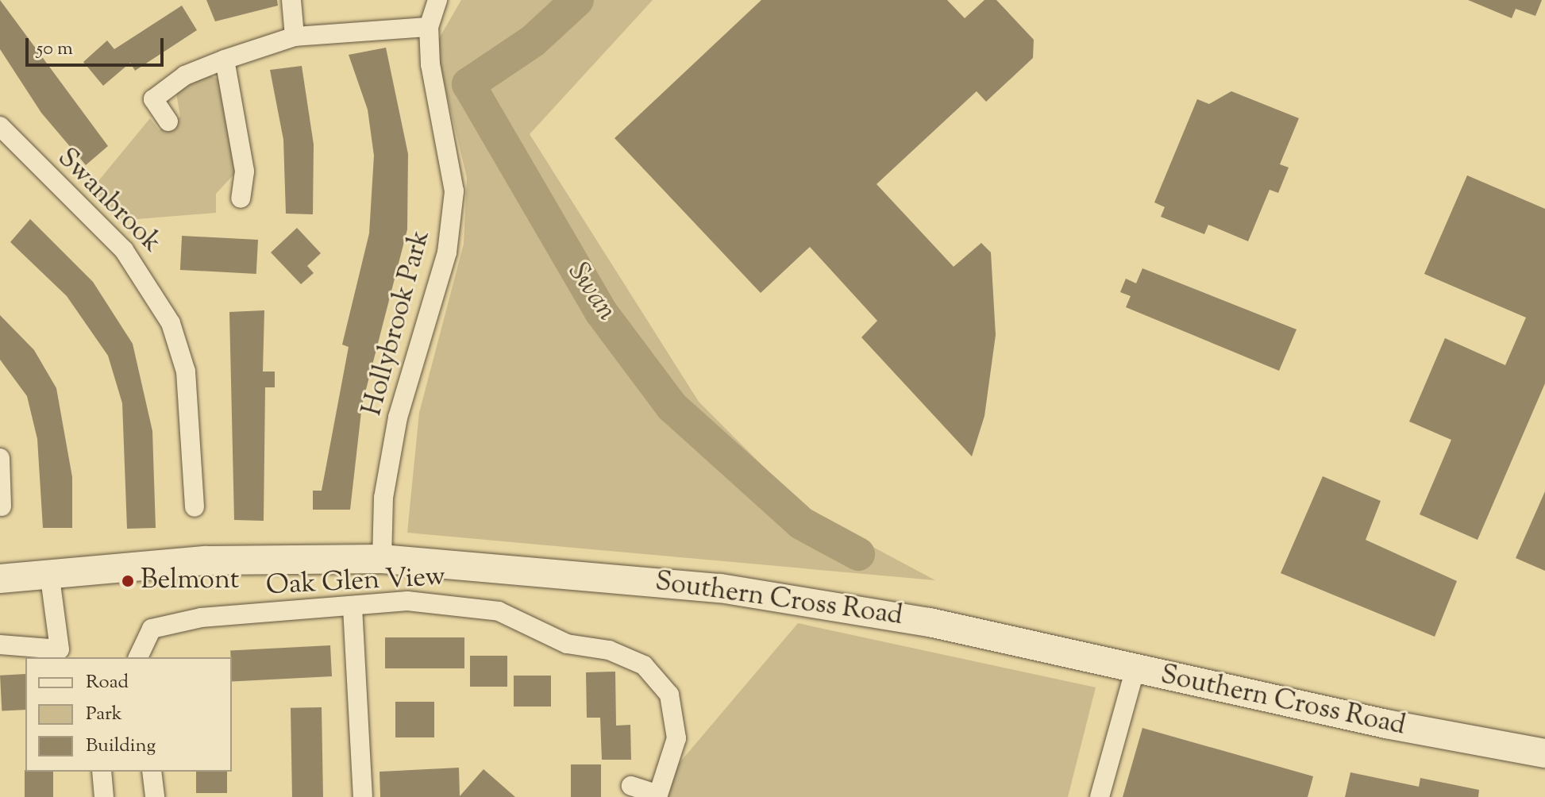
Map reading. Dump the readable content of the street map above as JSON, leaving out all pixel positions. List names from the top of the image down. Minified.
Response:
{"streets":{"main road":["Southern Cross Road"],"street":["Swanbrook","Hollybrook Park","Oak Glen View"]},"crossings":[["Hollybrook Park","Southern Cross Road"]],"water":["Swan"],"places":["Belmont"],"legend":["Road","Park","Building"],"scale_bar":"50 m"}
